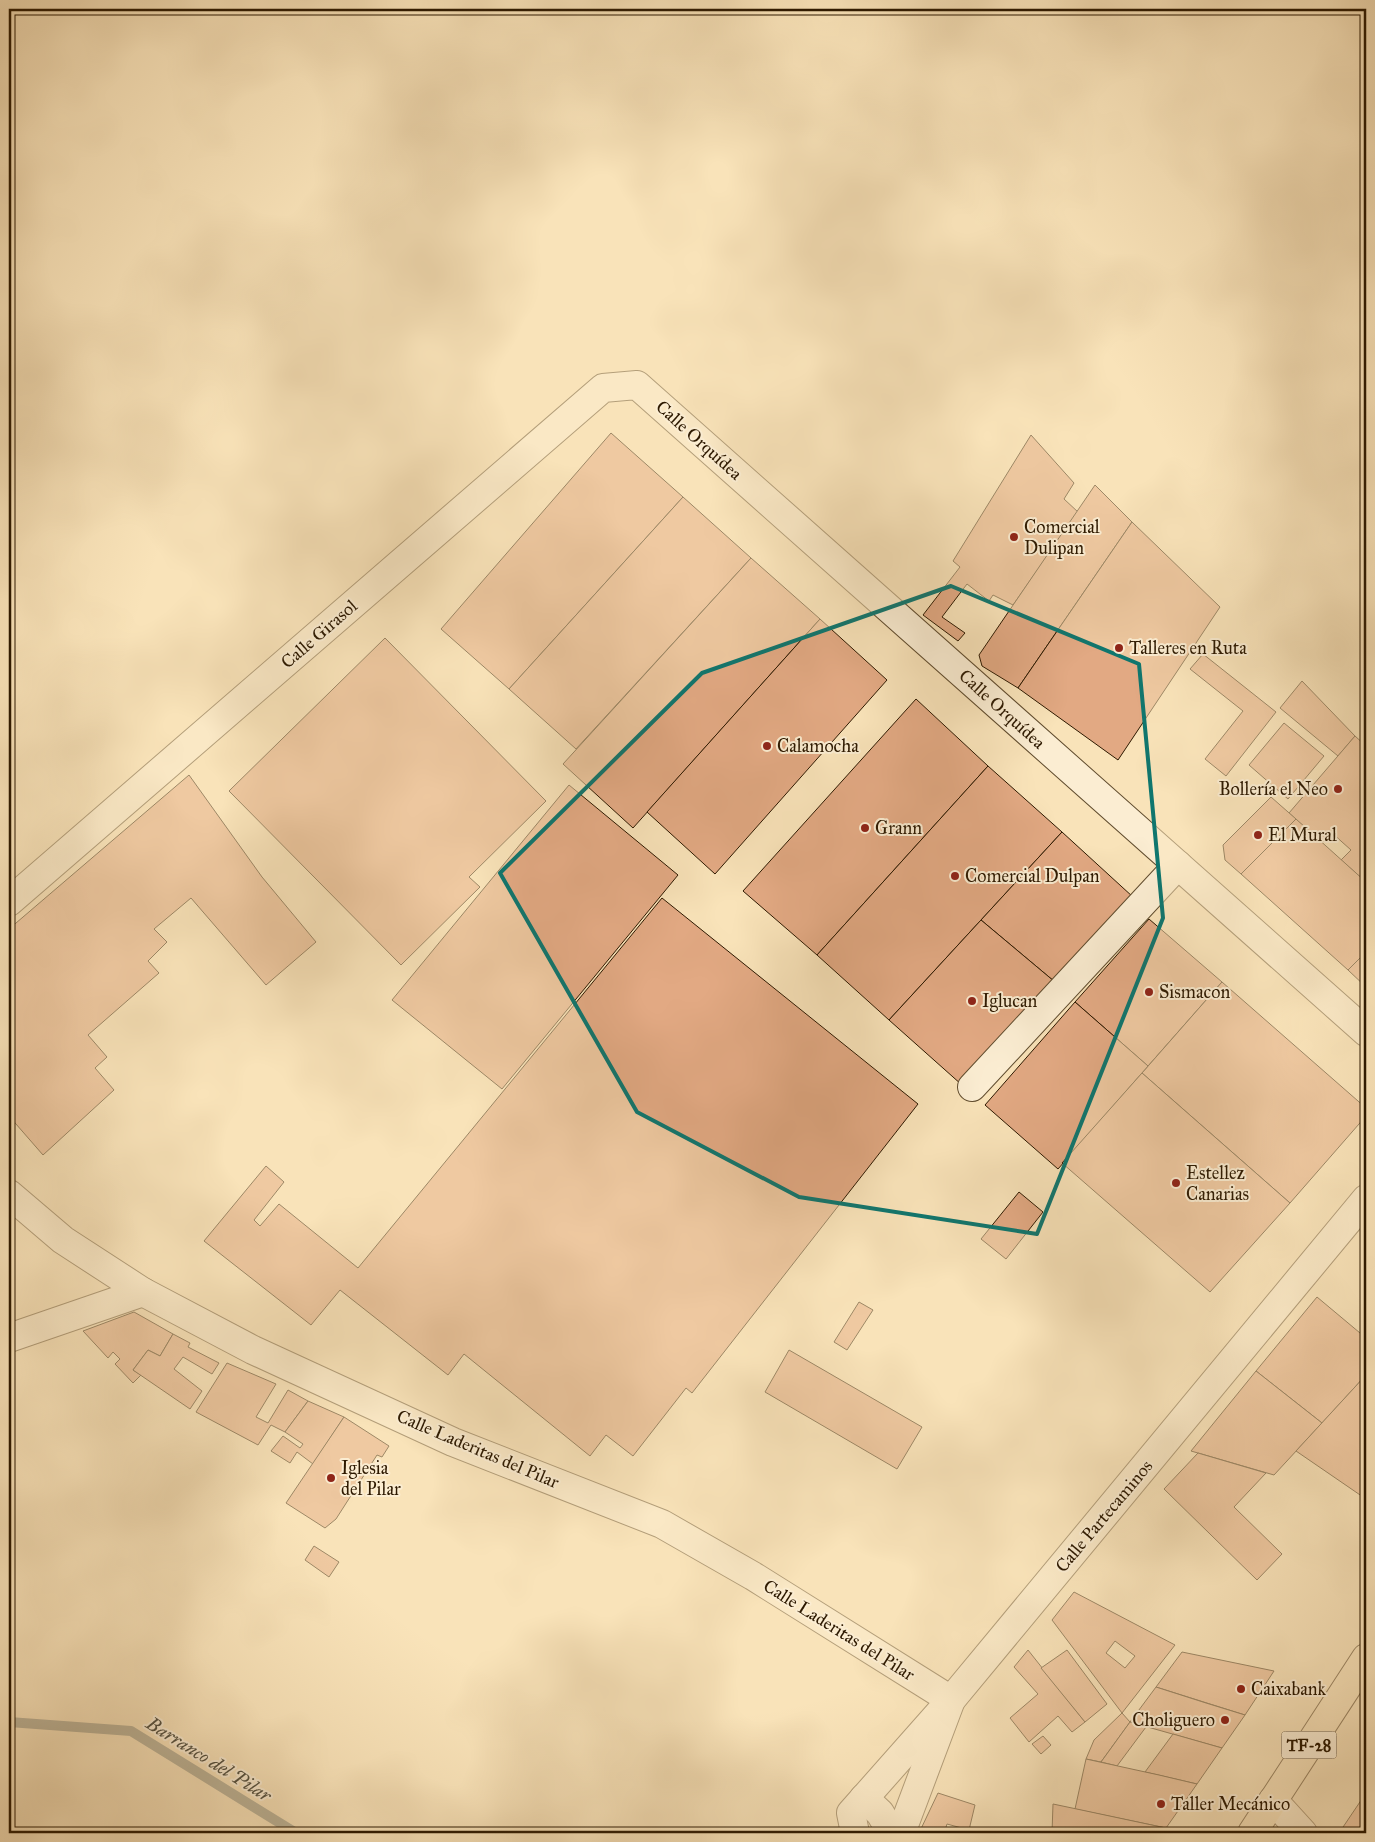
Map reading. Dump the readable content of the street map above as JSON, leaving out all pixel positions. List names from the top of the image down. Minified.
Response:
{"streets":{"main road":["TF-28"],"street":["Calle Orquídea","Calle Girasol","Calle Laderitas del Pilar","Calle Partecaminos"]},"crossings":[["Calle Orquídea","Calle Girasol"],["Calle Laderitas del Pilar","Calle Partecaminos"]],"water":["Barranco del Pilar"],"places":["Comercial Dulipan","Talleres en Ruta","Calamocha","Bollería el Neo","Grann","El Mural","Comercial Dulpan","Sismacon","Iglucan","Estellez Canarias","Iglesia del Pilar","Caixabank","Choliguero","Taller Mecánico"]}
